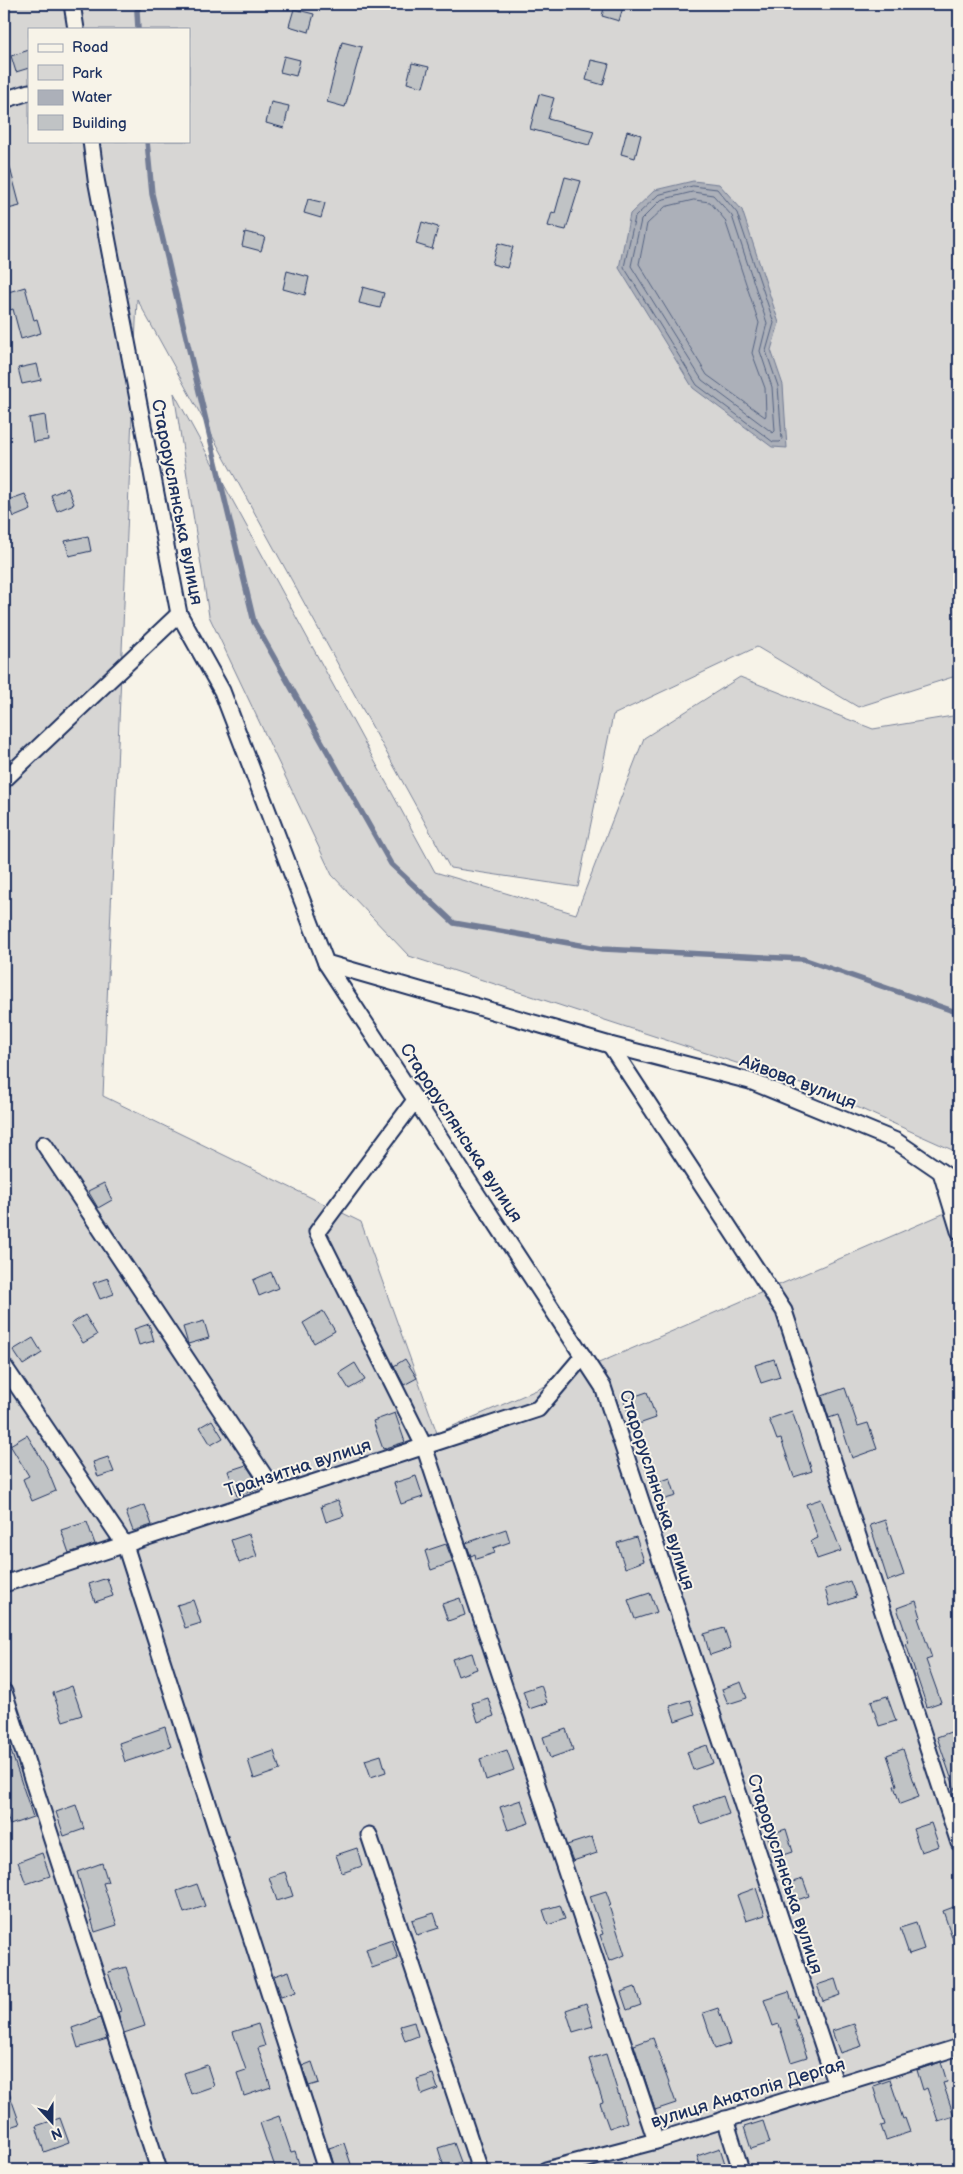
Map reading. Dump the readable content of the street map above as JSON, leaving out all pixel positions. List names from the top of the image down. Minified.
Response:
{"streets":{"street":["Староруслянська вулиця","Айвова вулиця","Транзитна вулиця","вулиця Анатолія Дергая"]},"crossings":[["Староруслянська вулиця","Транзитна вулиця"],["Староруслянська вулиця","вулиця Анатолія Дергая"]],"legend":["Road","Park","Water","Building"],"north":"bottom"}
